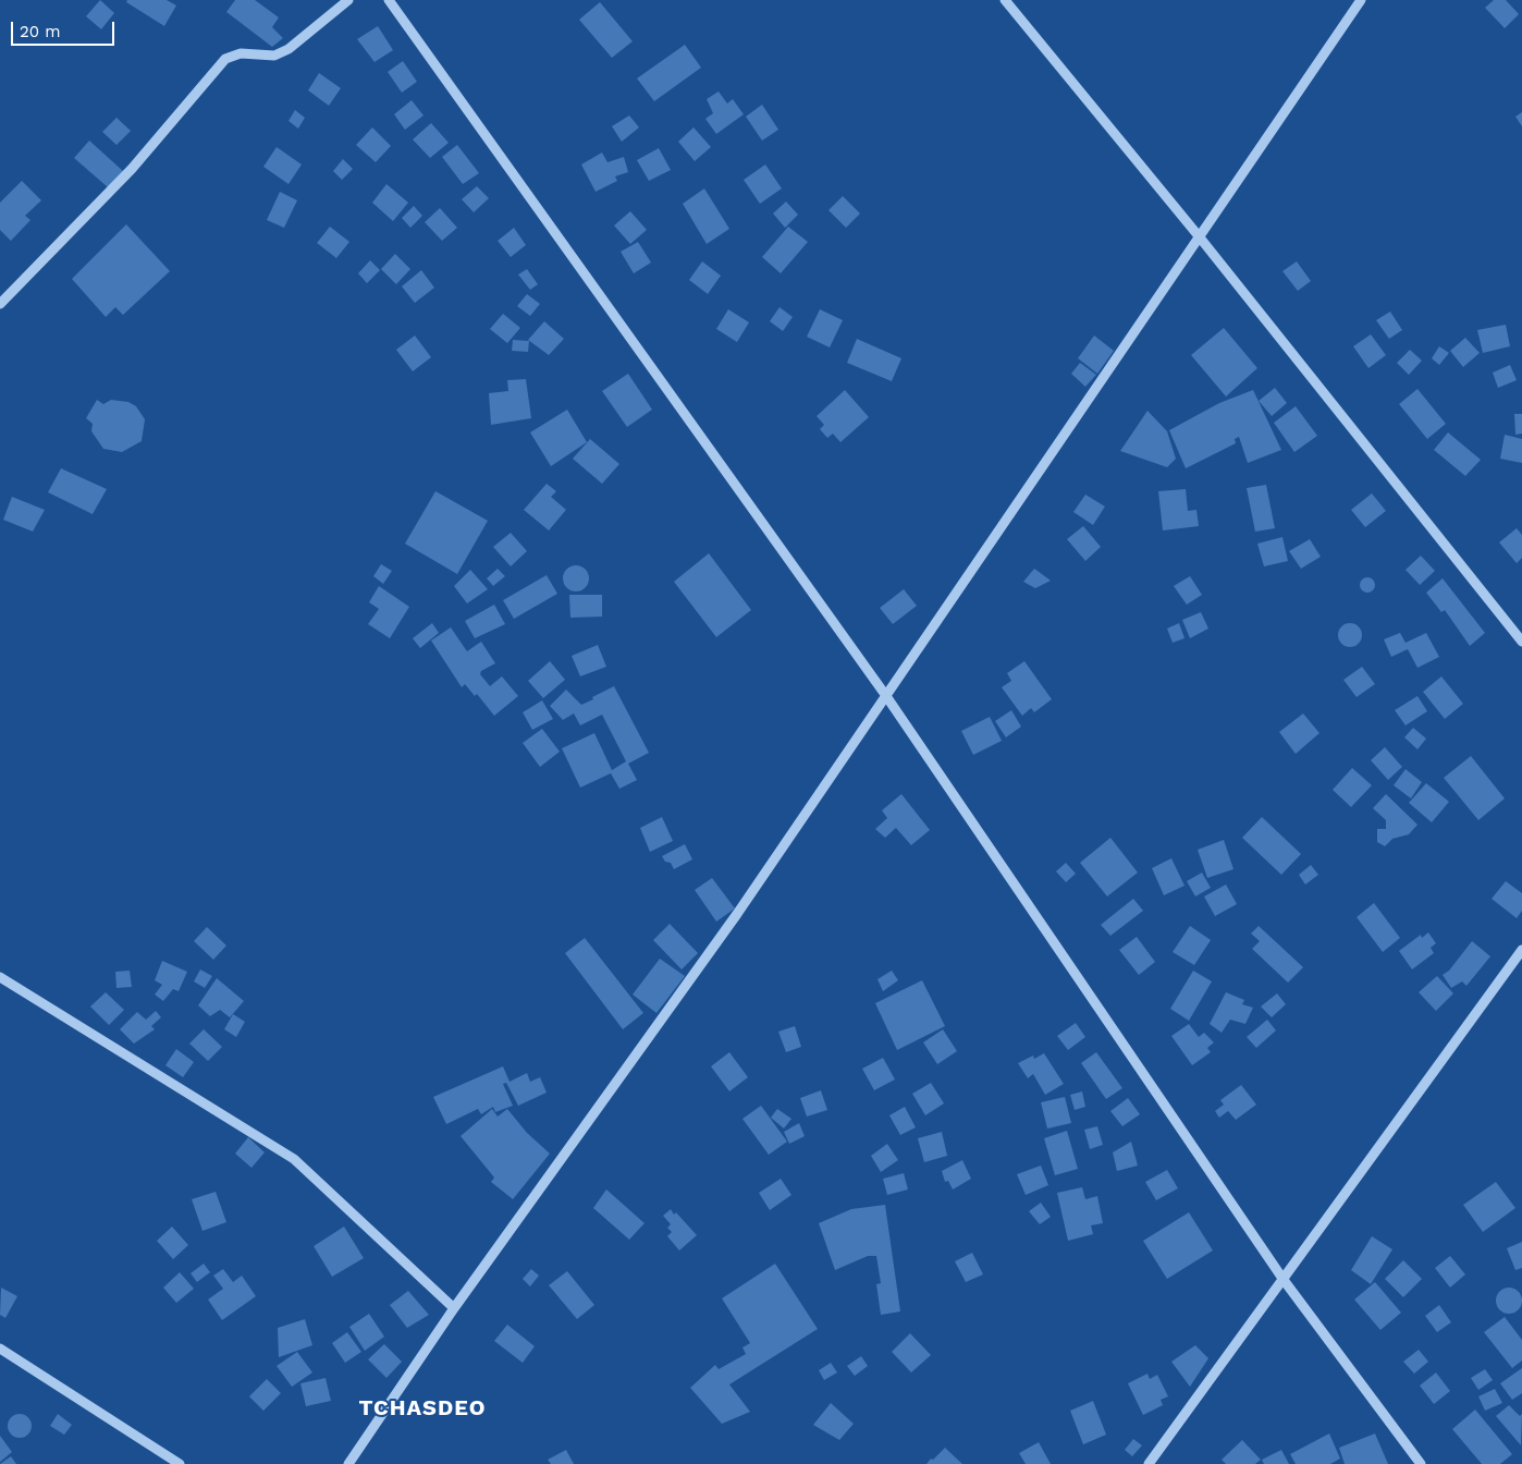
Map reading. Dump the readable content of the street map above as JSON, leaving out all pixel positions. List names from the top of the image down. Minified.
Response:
{"districts":["TCHASDEO"],"scale_bar":"20 m"}
